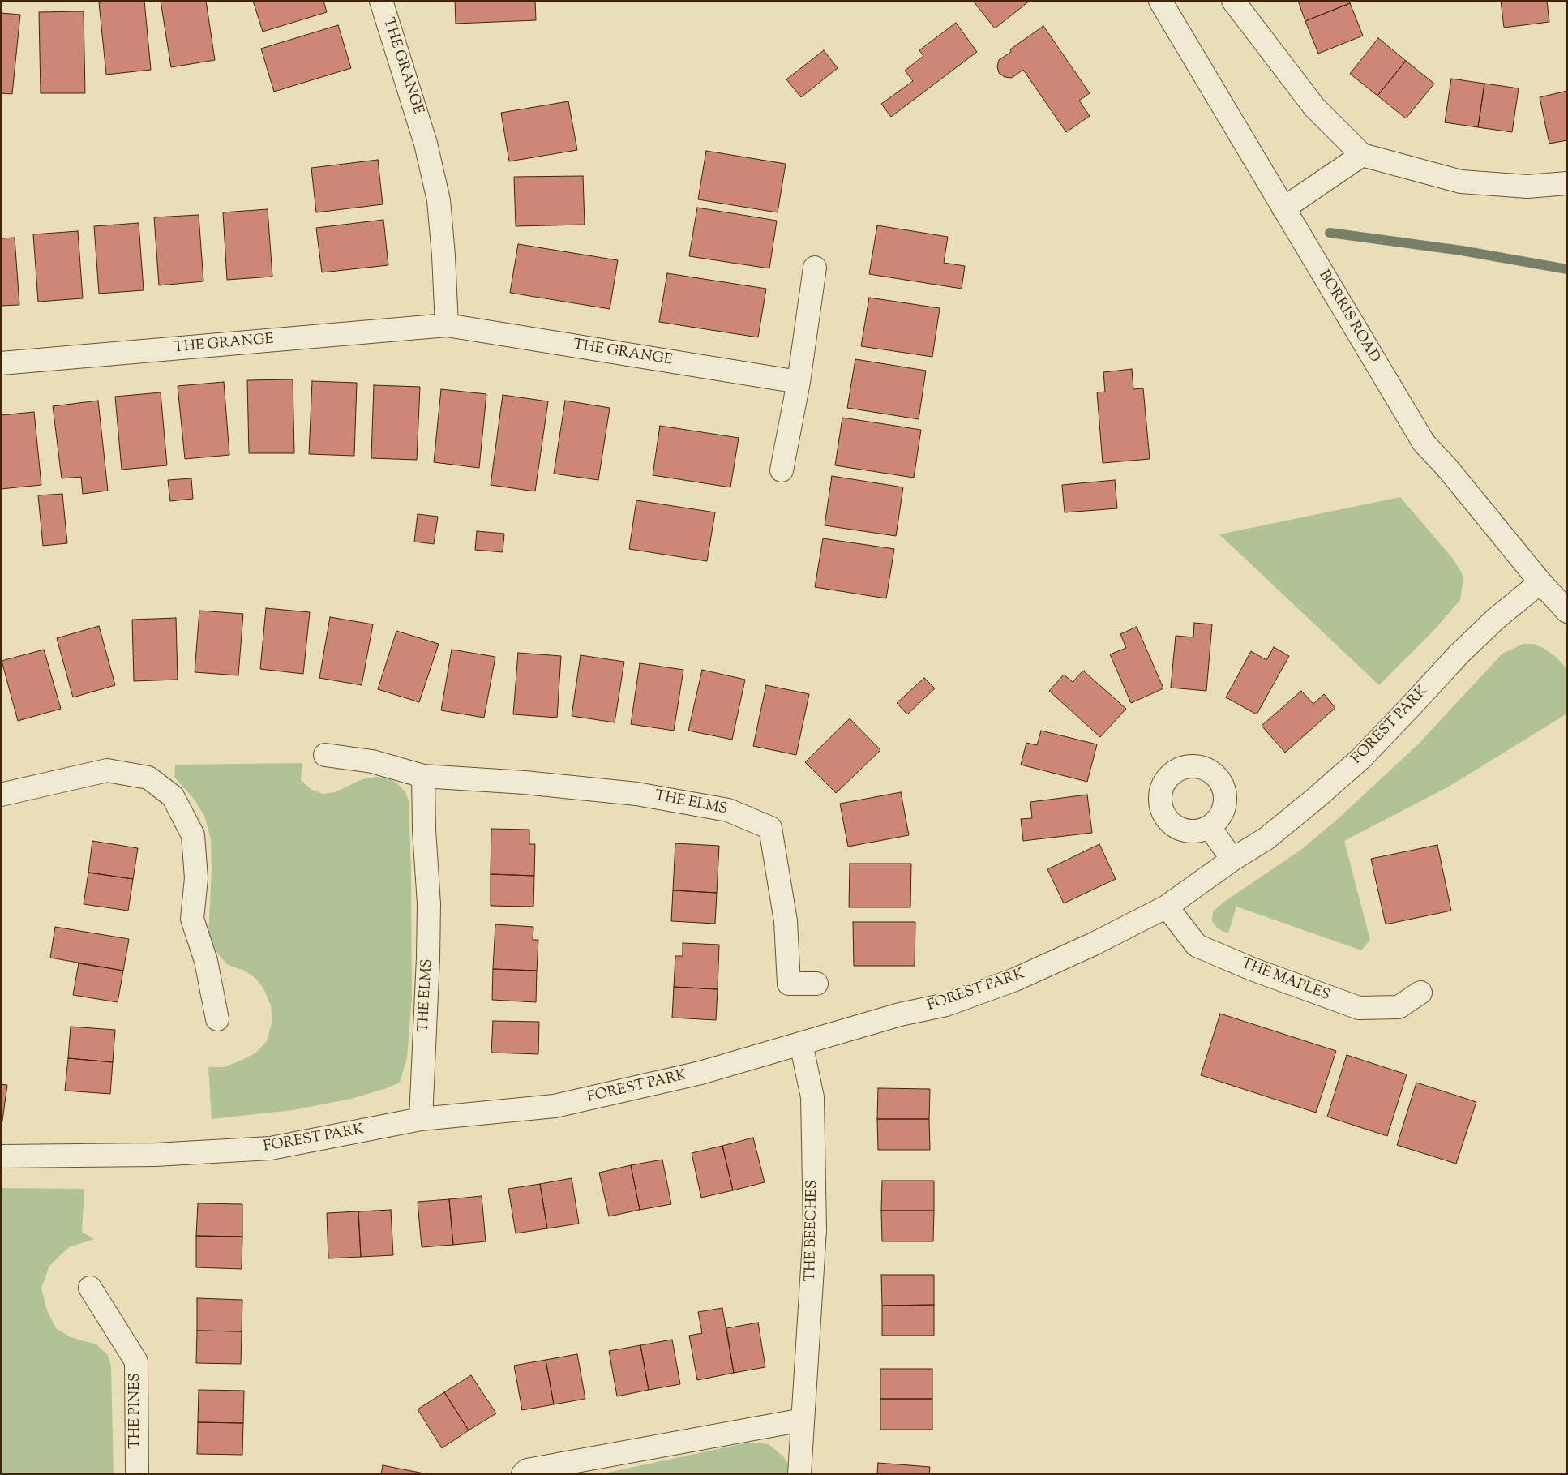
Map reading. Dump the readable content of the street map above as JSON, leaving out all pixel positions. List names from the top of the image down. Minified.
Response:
{"streets":{"street":["THE GRANGE","BORRIS ROAD","FOREST PARK","THE ELMS","THE MAPLES","THE BEECHES","THE PINES"]},"crossings":[["BORRIS ROAD","FOREST PARK"],["FOREST PARK","THE ELMS"],["FOREST PARK","THE MAPLES"],["FOREST PARK","THE BEECHES"]]}
